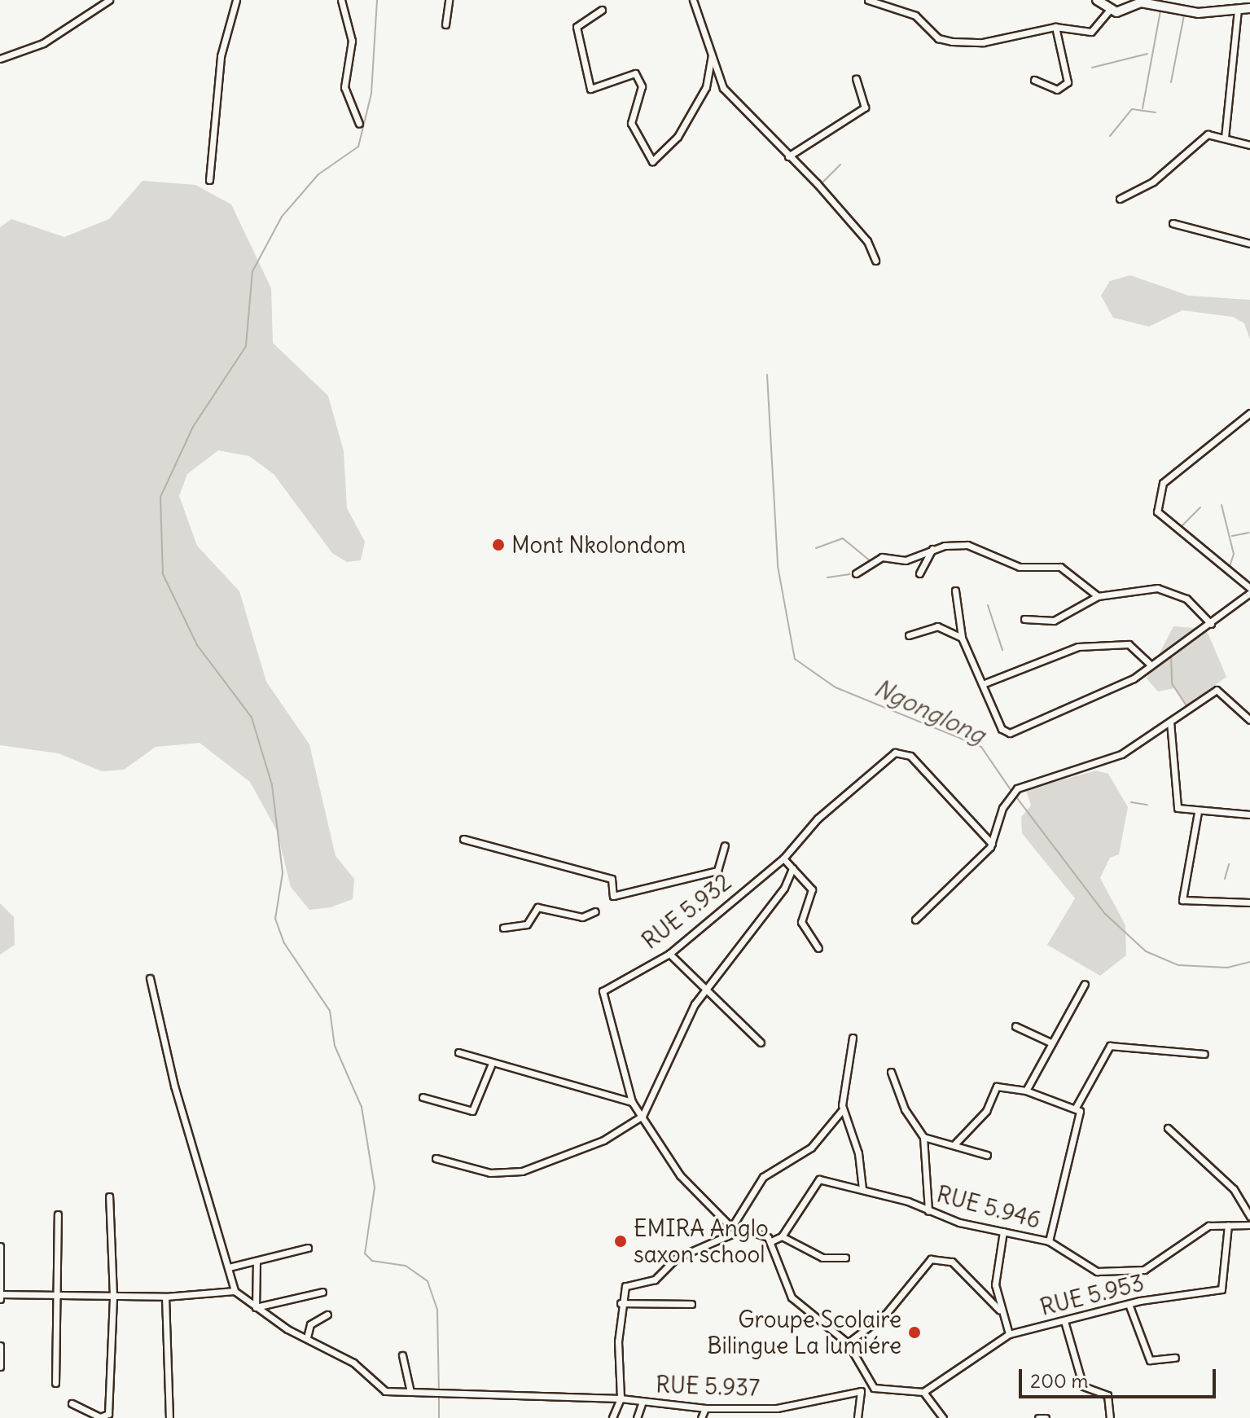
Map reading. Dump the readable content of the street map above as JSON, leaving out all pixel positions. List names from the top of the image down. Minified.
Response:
{"streets":{"street":["RUE 5.932","RUE 5.946","RUE 5.953","RUE 5.937"]},"crossings":[["RUE 5.946","RUE 5.953"]],"water":["Ngonglong"],"places":["Mont Nkolondom","EMIRA Anglo saxon school","Groupe Scolaire Bilingue La lumiére"],"scale_bar":"200 m"}
